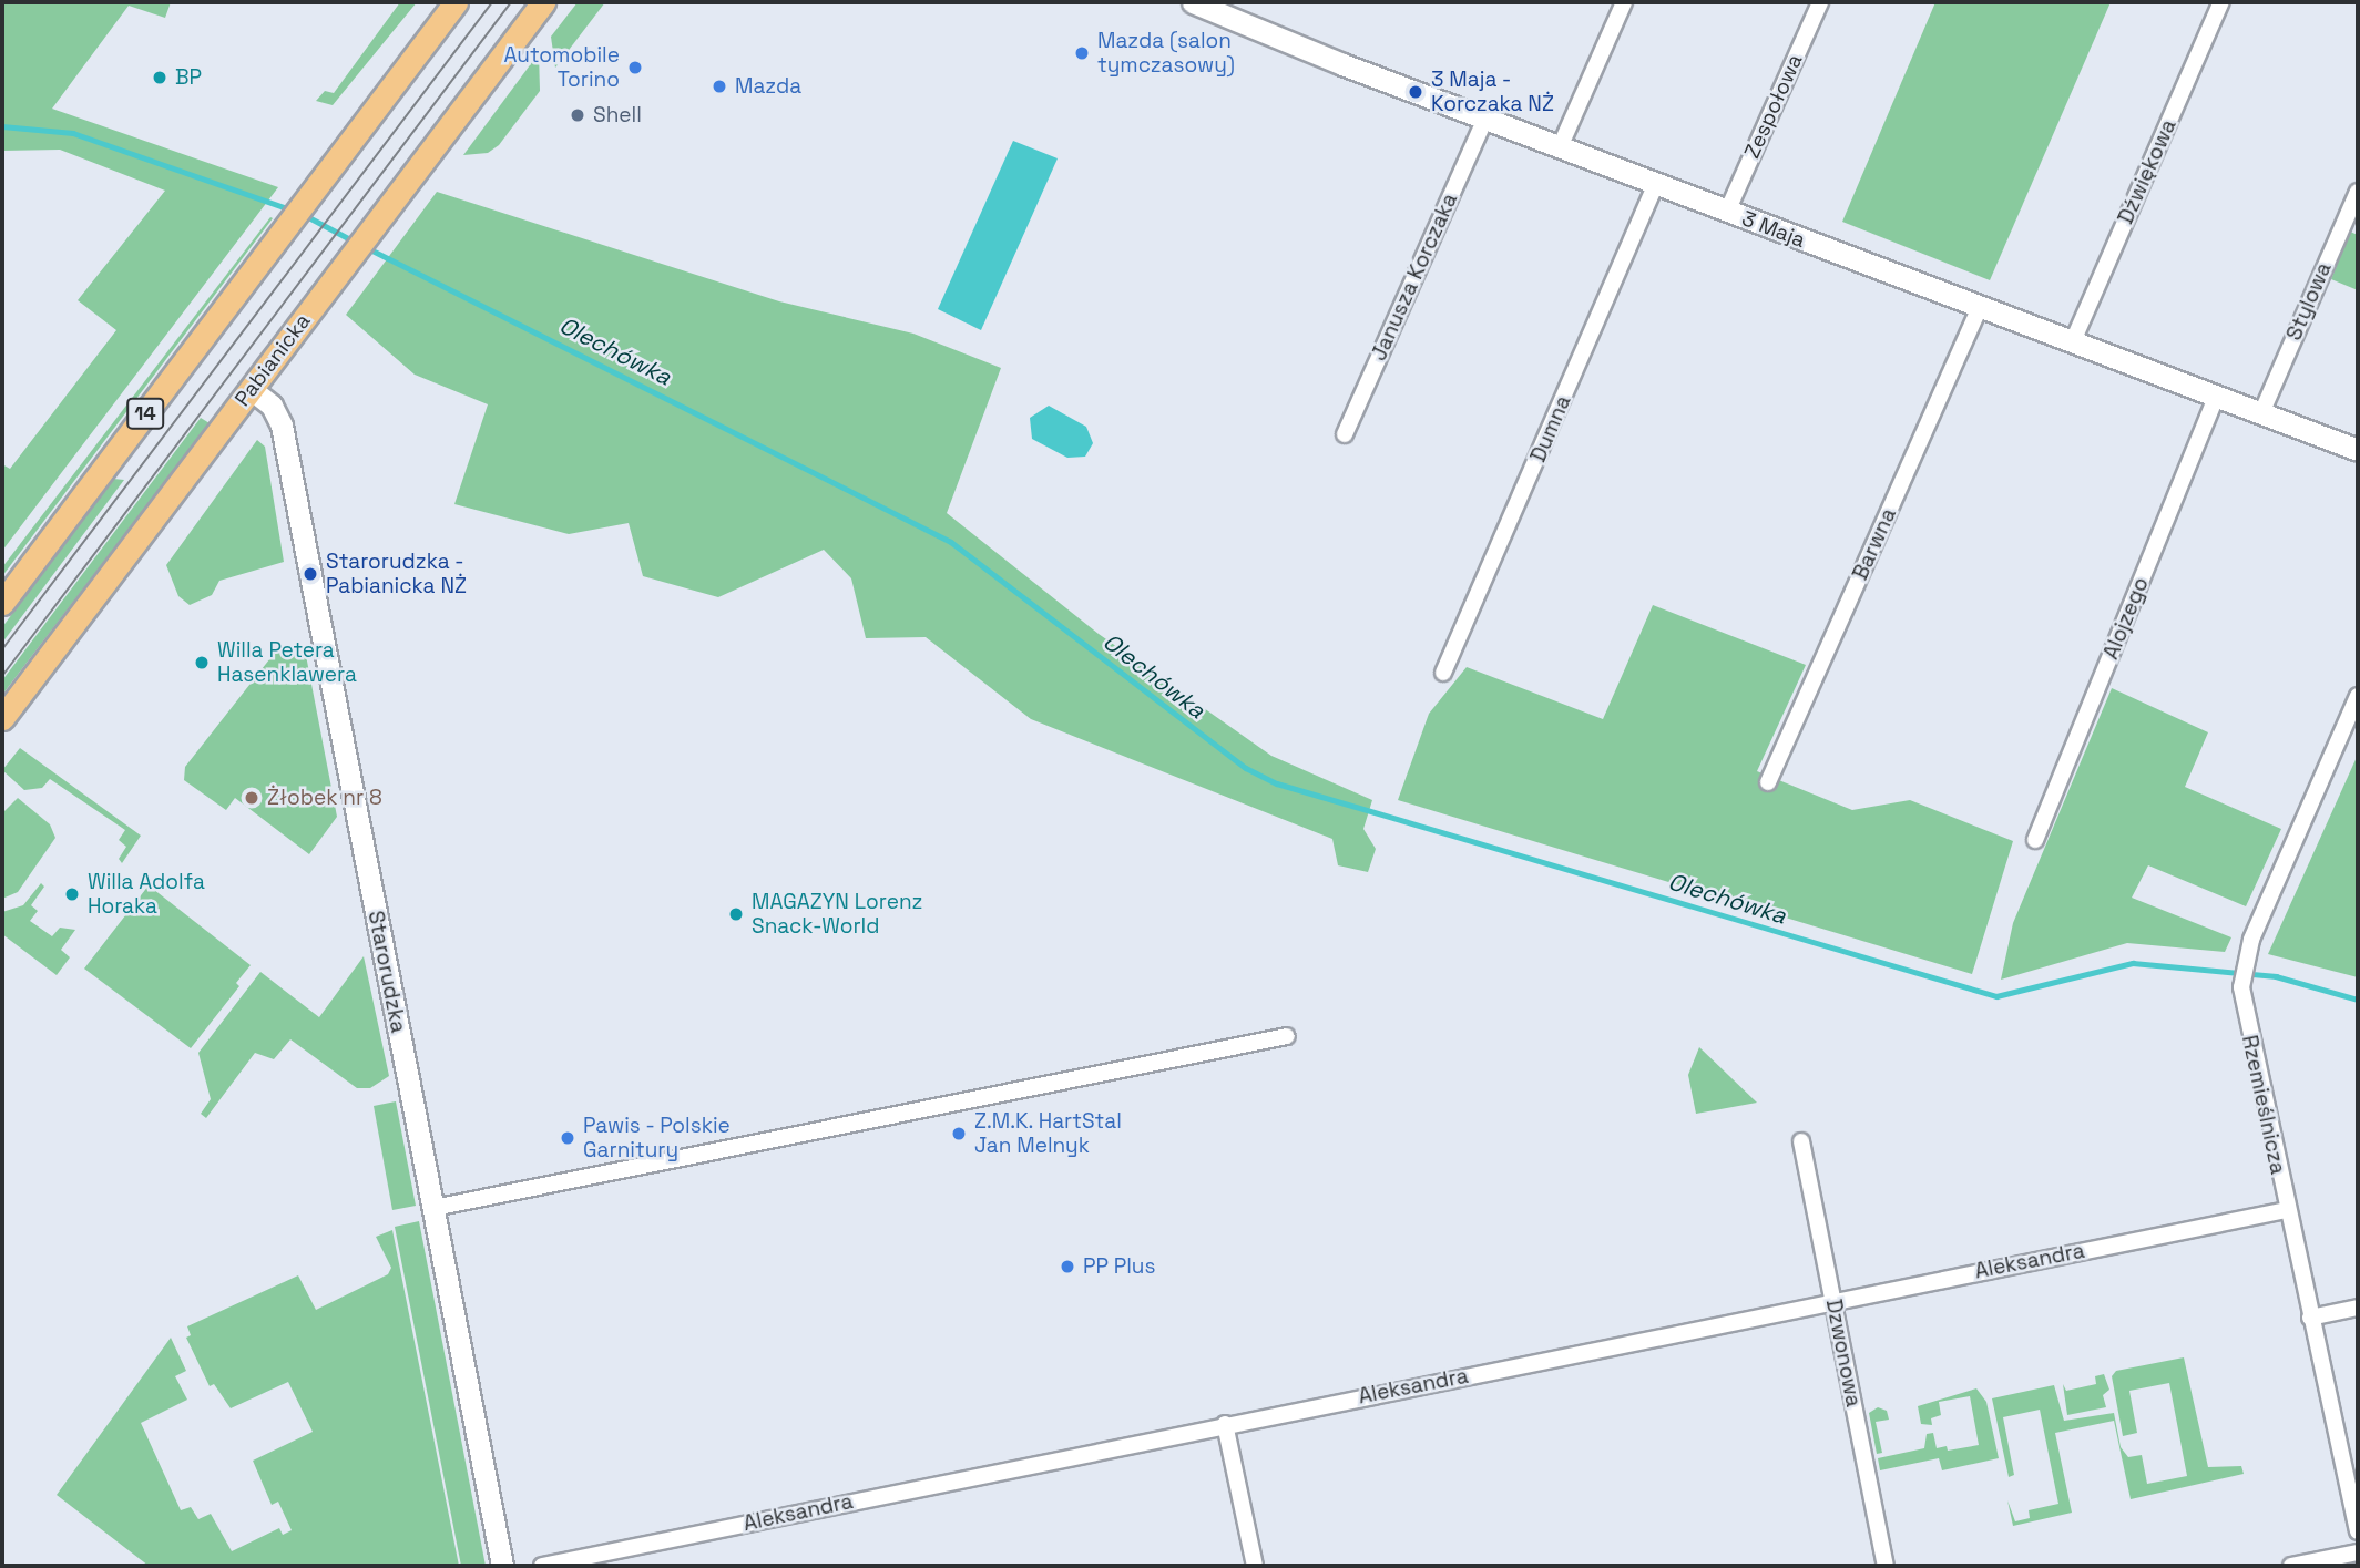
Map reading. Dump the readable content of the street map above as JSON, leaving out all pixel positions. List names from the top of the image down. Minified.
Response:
{"streets":{"main road":["Pabianicka","14"],"street":["Zespołowa","Dźwiękowa","3 Maja","Janusza Korczaka","Stylowa","Dumna","Barwna","Alojzego","Starorudzka","Rzemieślnicza","Aleksandra","Dzwonowa"]},"crossings":[["Zespołowa","3 Maja"],["Dźwiękowa","3 Maja"],["3 Maja","Janusza Korczaka"],["3 Maja","Stylowa"],["3 Maja","Dumna"],["3 Maja","Barwna"],["3 Maja","Alojzego"],["Pabianicka","Starorudzka"],["Rzemieślnicza","Aleksandra"],["Aleksandra","Dzwonowa"]],"water":["Olechówka"],"places":["Mazda (salon tymczasowy)","Automobile Torino","BP","Mazda","3 Maja - Korczaka NŻ","Shell","Starorudzka - Pabianicka NŻ","Willa Petera Hasenklawera","Żłobek nr 8","Willa Adolfa Horaka","MAGAZYN Lorenz Snack-World","Z.M.K. HartStal Jan Melnyk","Pawis - Polskie Garnitury","PP Plus"]}
